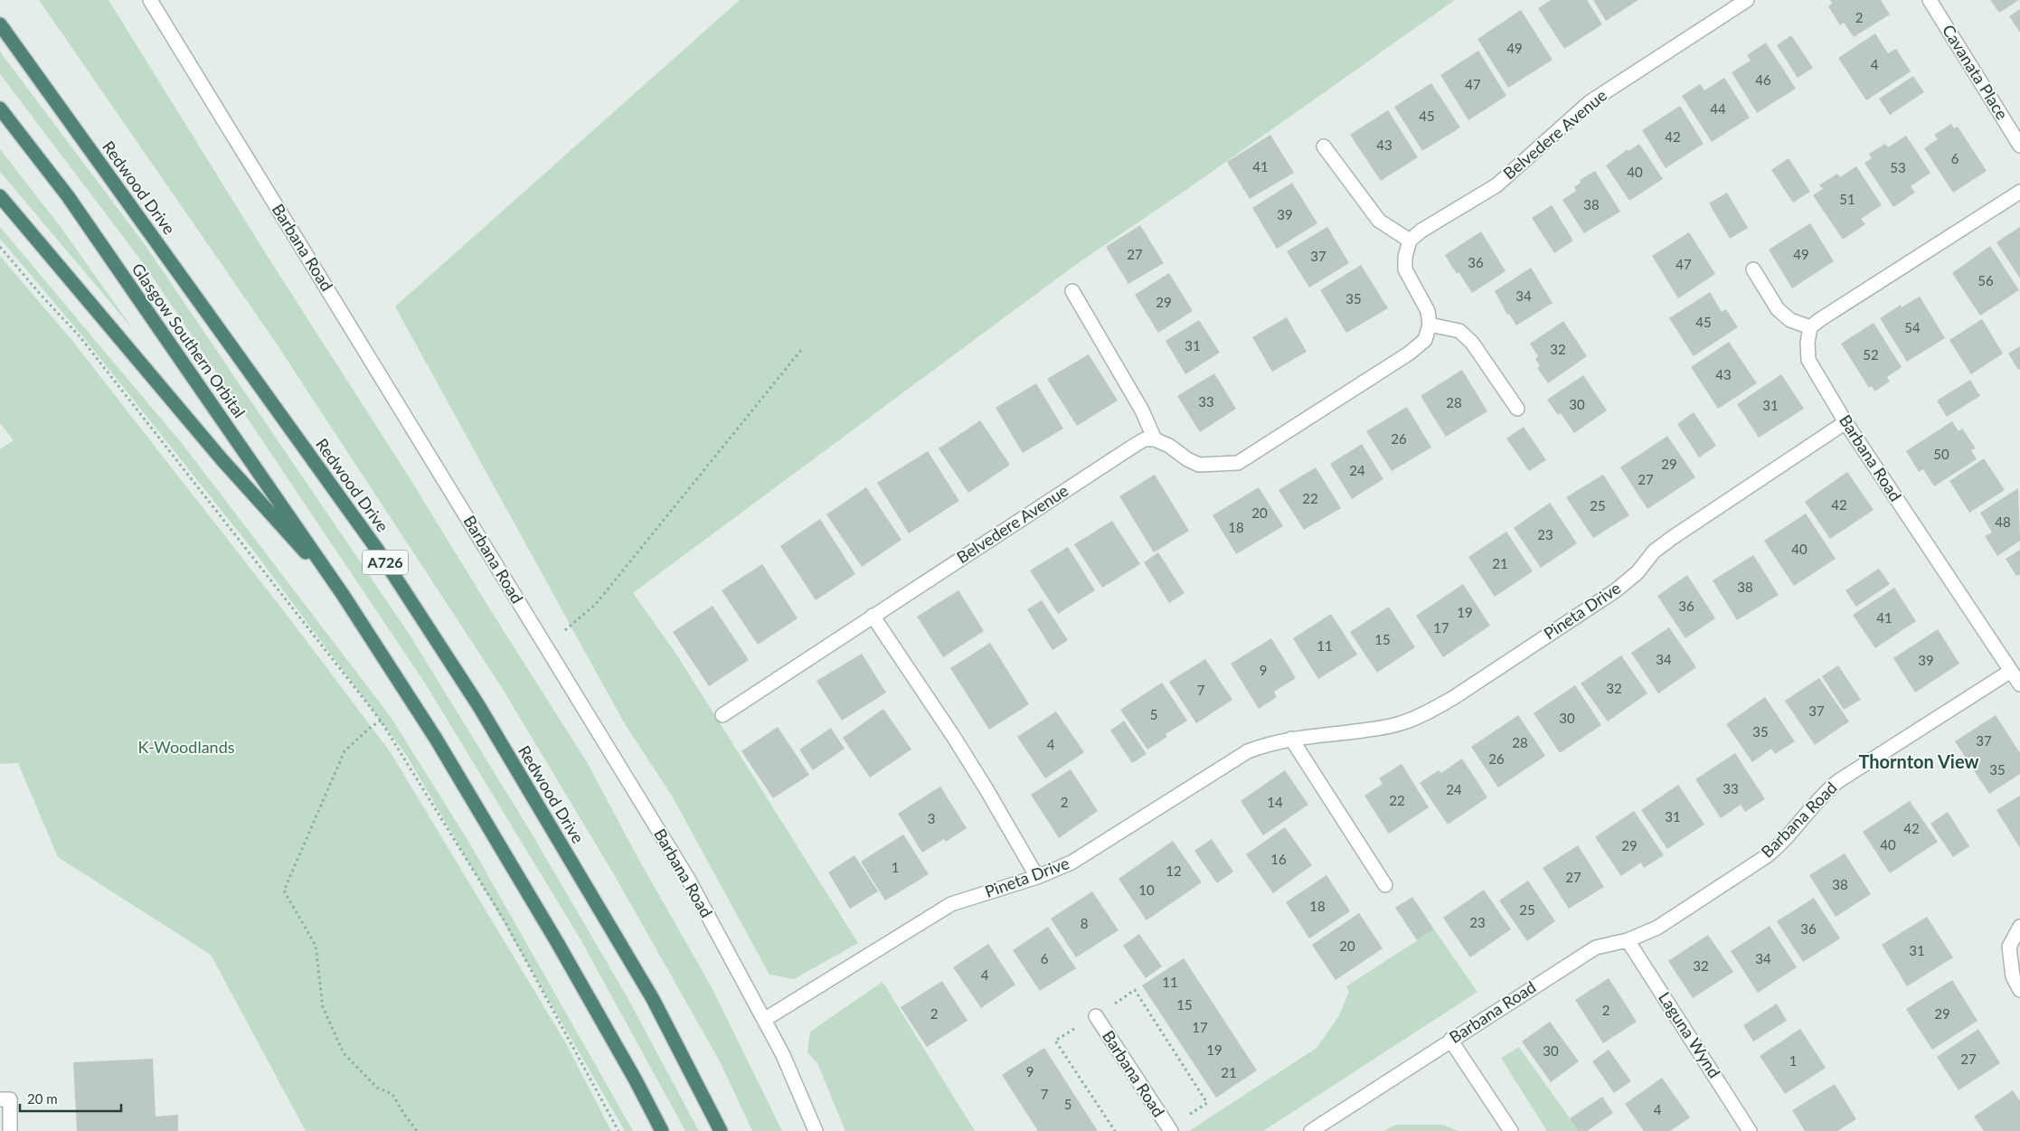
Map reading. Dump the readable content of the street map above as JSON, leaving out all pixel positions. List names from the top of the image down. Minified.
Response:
{"streets":{"highway":["Redwood Drive","Glasgow Southern Orbital","A726"],"street":["Cavanata Place","Belvedere Avenue","Barbana Road","Pineta Drive","Laguna Wynd"]},"crossings":[["Barbana Road","Pineta Drive"],["Barbana Road","Laguna Wynd"]],"districts":["Thornton View"],"parks":["K-Woodlands"],"house_numbers":["2","49","4","46","47","44","45","42","43","6","41","53","40","51","38","39","27","49","37","36","47","56","34","35","29","45","54","31","32","52","43","33","28","30","31","26","50","29","24","27","22","42","25","20","48","18","23","40","21","38","36","19","41","17","15","11","34","39","9","32","7","37","5","30","35","37","28","4","26","35","33","24","22","2","14","31","3","42","40","29","16","1","12","27","38","10","18","25","23","8","36","20","31","6","34","32","4","11","15","2","2","29","17","19","30","27","1","9","21","7","5","4"],"scale_bar":"20 m"}
